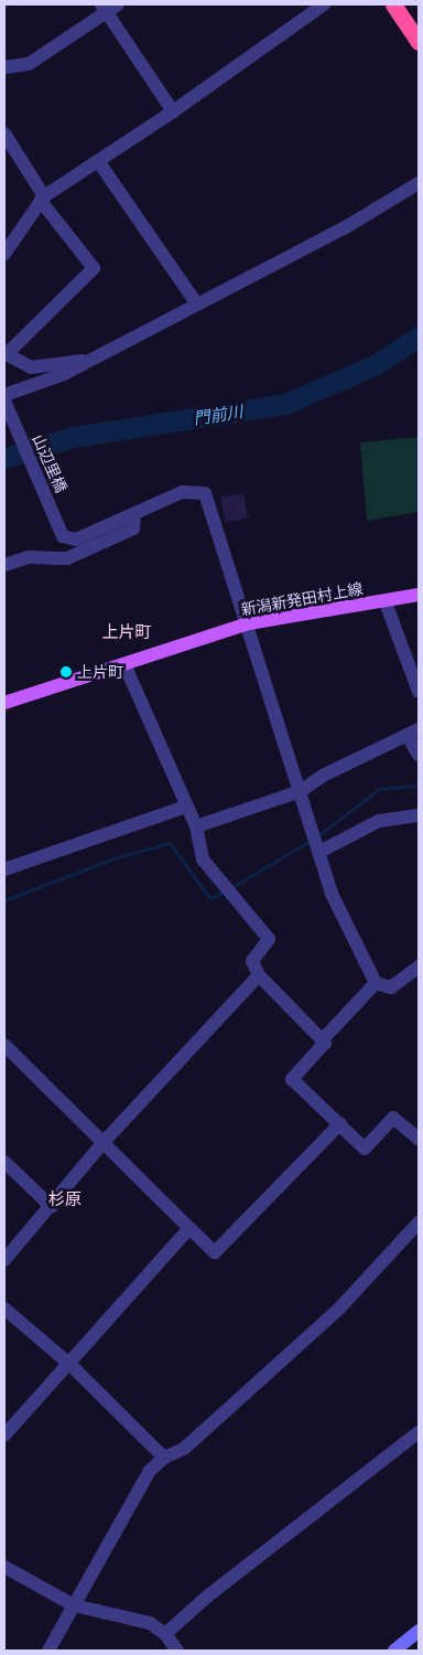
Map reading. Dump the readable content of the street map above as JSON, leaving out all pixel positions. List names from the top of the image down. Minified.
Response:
{"streets":{"main road":["新潟新発田村上線"],"street":["山辺里橋"]},"districts":["上片町","杉原"],"water":["門前川"],"places":["上片町"]}
